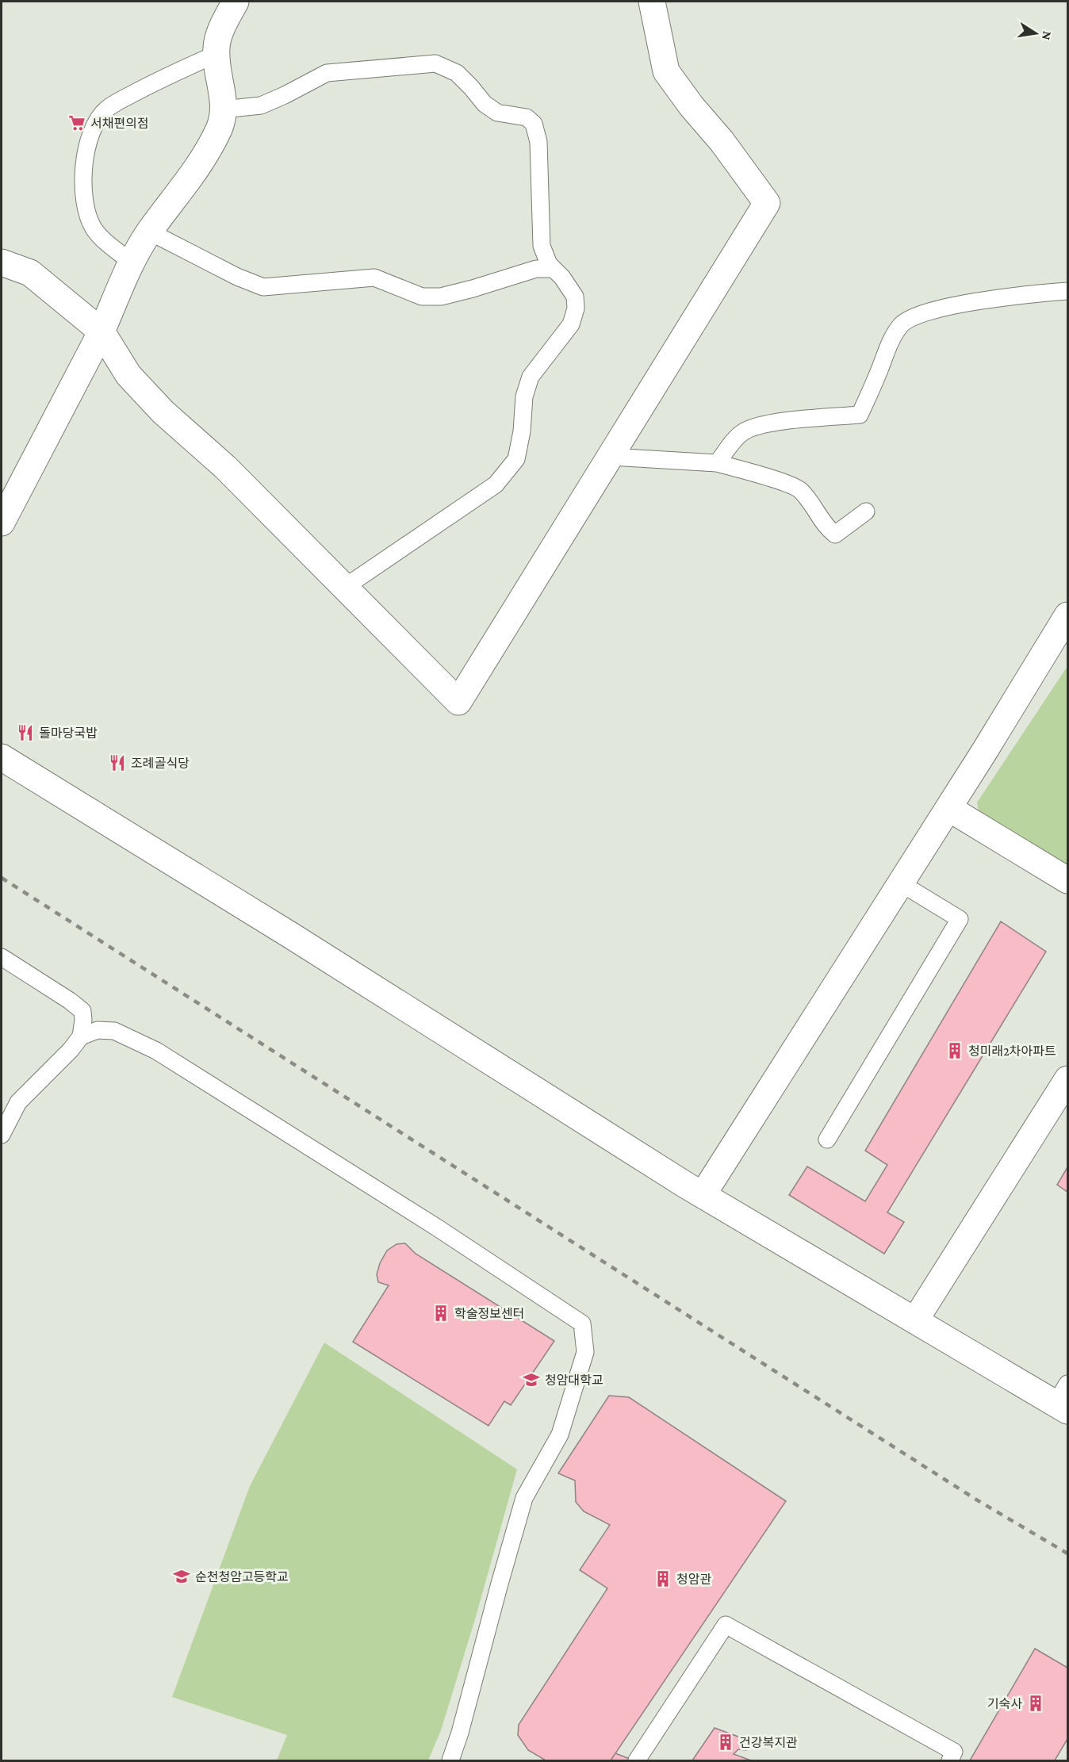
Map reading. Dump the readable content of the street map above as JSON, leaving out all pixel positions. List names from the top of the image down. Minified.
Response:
{"places":{"supermarket":["서채편의점"],"restaurant":["돌마당국밥","조례골식당"],"building":["청미래2차아파트","학술정보센터","청암관","기숙사","건강복지관"],"school or university":["청암대학교","순천청암고등학교"]},"north":"right"}
